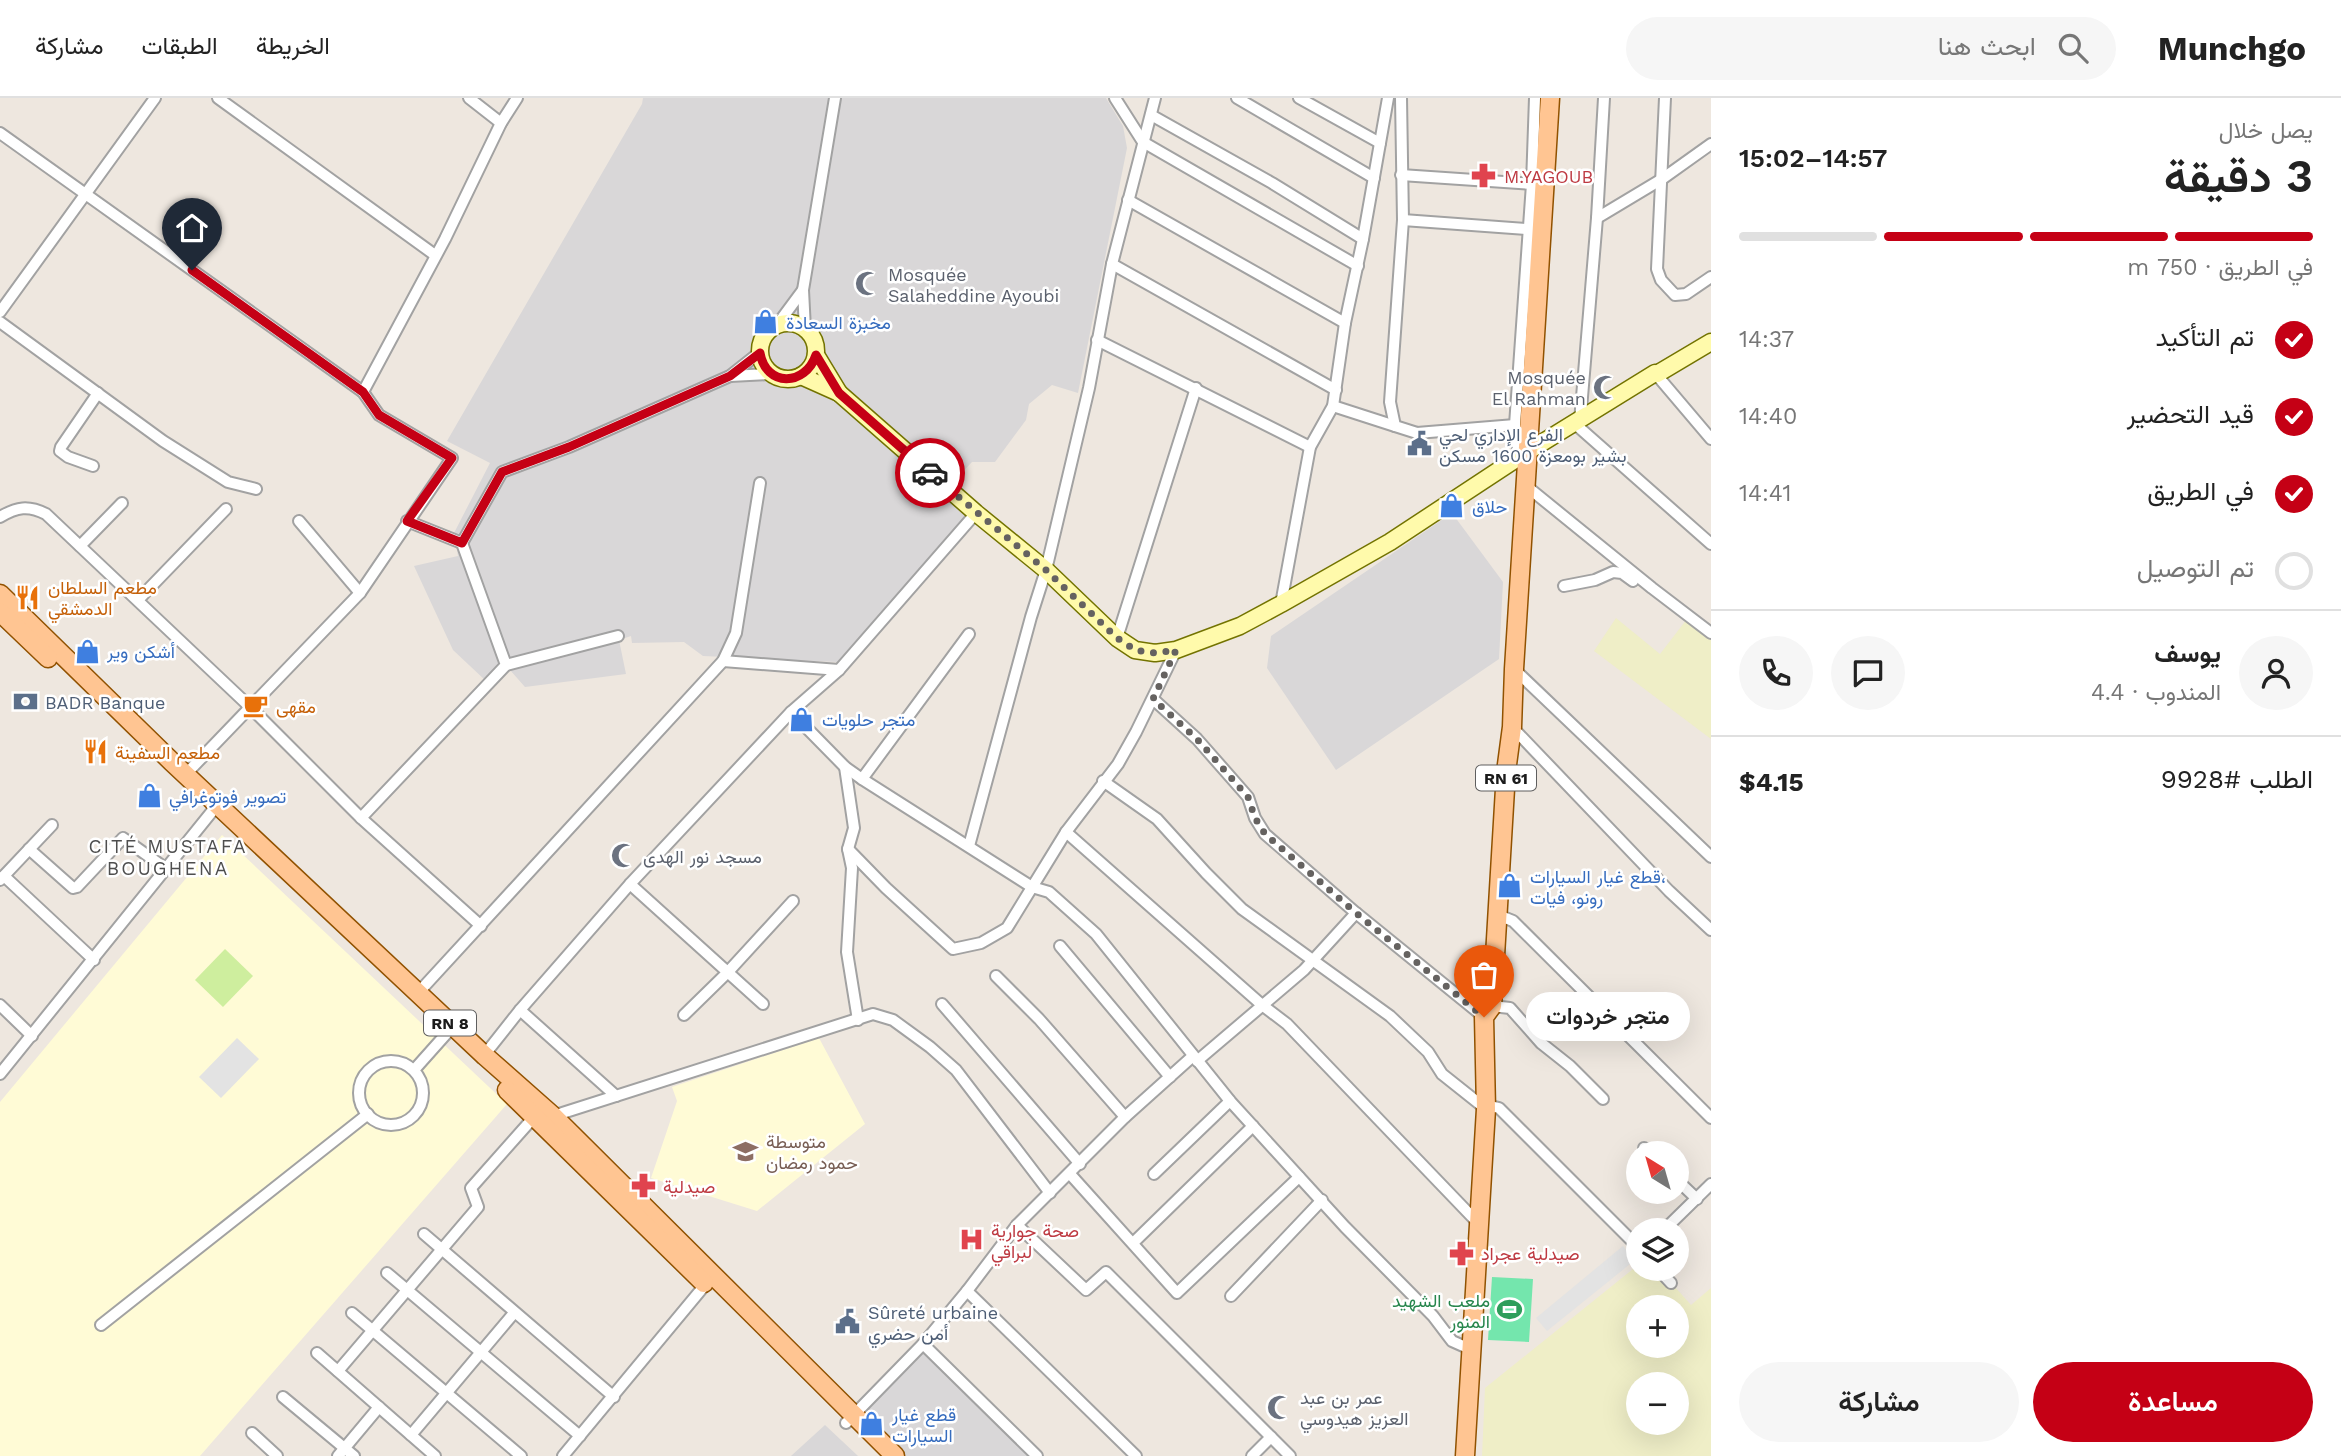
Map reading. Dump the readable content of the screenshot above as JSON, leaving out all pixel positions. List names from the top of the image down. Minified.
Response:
{"streets":{"main road":["RN 61","RN 8"]},"districts":["CITÉ MUSTAFA BOUGHENA"],"places":{"pharmacy":["M.YAGOUB","صيدلية","صيدلية عجراد"],"mosque":["Mosquée Salaheddine Ayoubi","Mosquée El Rahman","مسجد نور الهدى","عمر بن عبد العزيز هيدوسي"],"shop":["مخبزة السعادة","حلاق","أشكن وير","متجر حلويات","تصوير فوتوغرافي","قطع غيار السيارات، رونو، فيات","قطع غيار السيارات"],"public building":["الفرع الإداري لحي بشير بومعزة 1600 مسكن","Sûreté urbaine أمن حضري"],"restaurant":["مطعم السلطان الدمشقي","مطعم السفينة"],"bank":["BADR Banque"],"cafe":["مقهى"],"other":["متجر خردوات"],"school or university":["متوسطة حمود رمضان"],"hospital":["صحة جوارية لبراقي"],"sports":["ملعب الشهيد المنور"]},"north":"top left","page":{"header":"Munchgo","search":"ابحث هنا","nav":["الخريطة","الطبقات","مشاركة"],"heading":["3 دقيقة","يصل خلال","14:57–15:02"],"panel":["يوسف","المندوب · 4.4","الطلب #9928","$4.15"],"bar":"في الطريق · 750 m","list":[["تم التأكيد","14:37"],["قيد التحضير","14:40"],["في الطريق","14:41"],"تم التوصيل"],"bubble":"متجر خردوات","map_buttons":["+","−"],"buttons":["مساعدة","مشاركة"]}}
